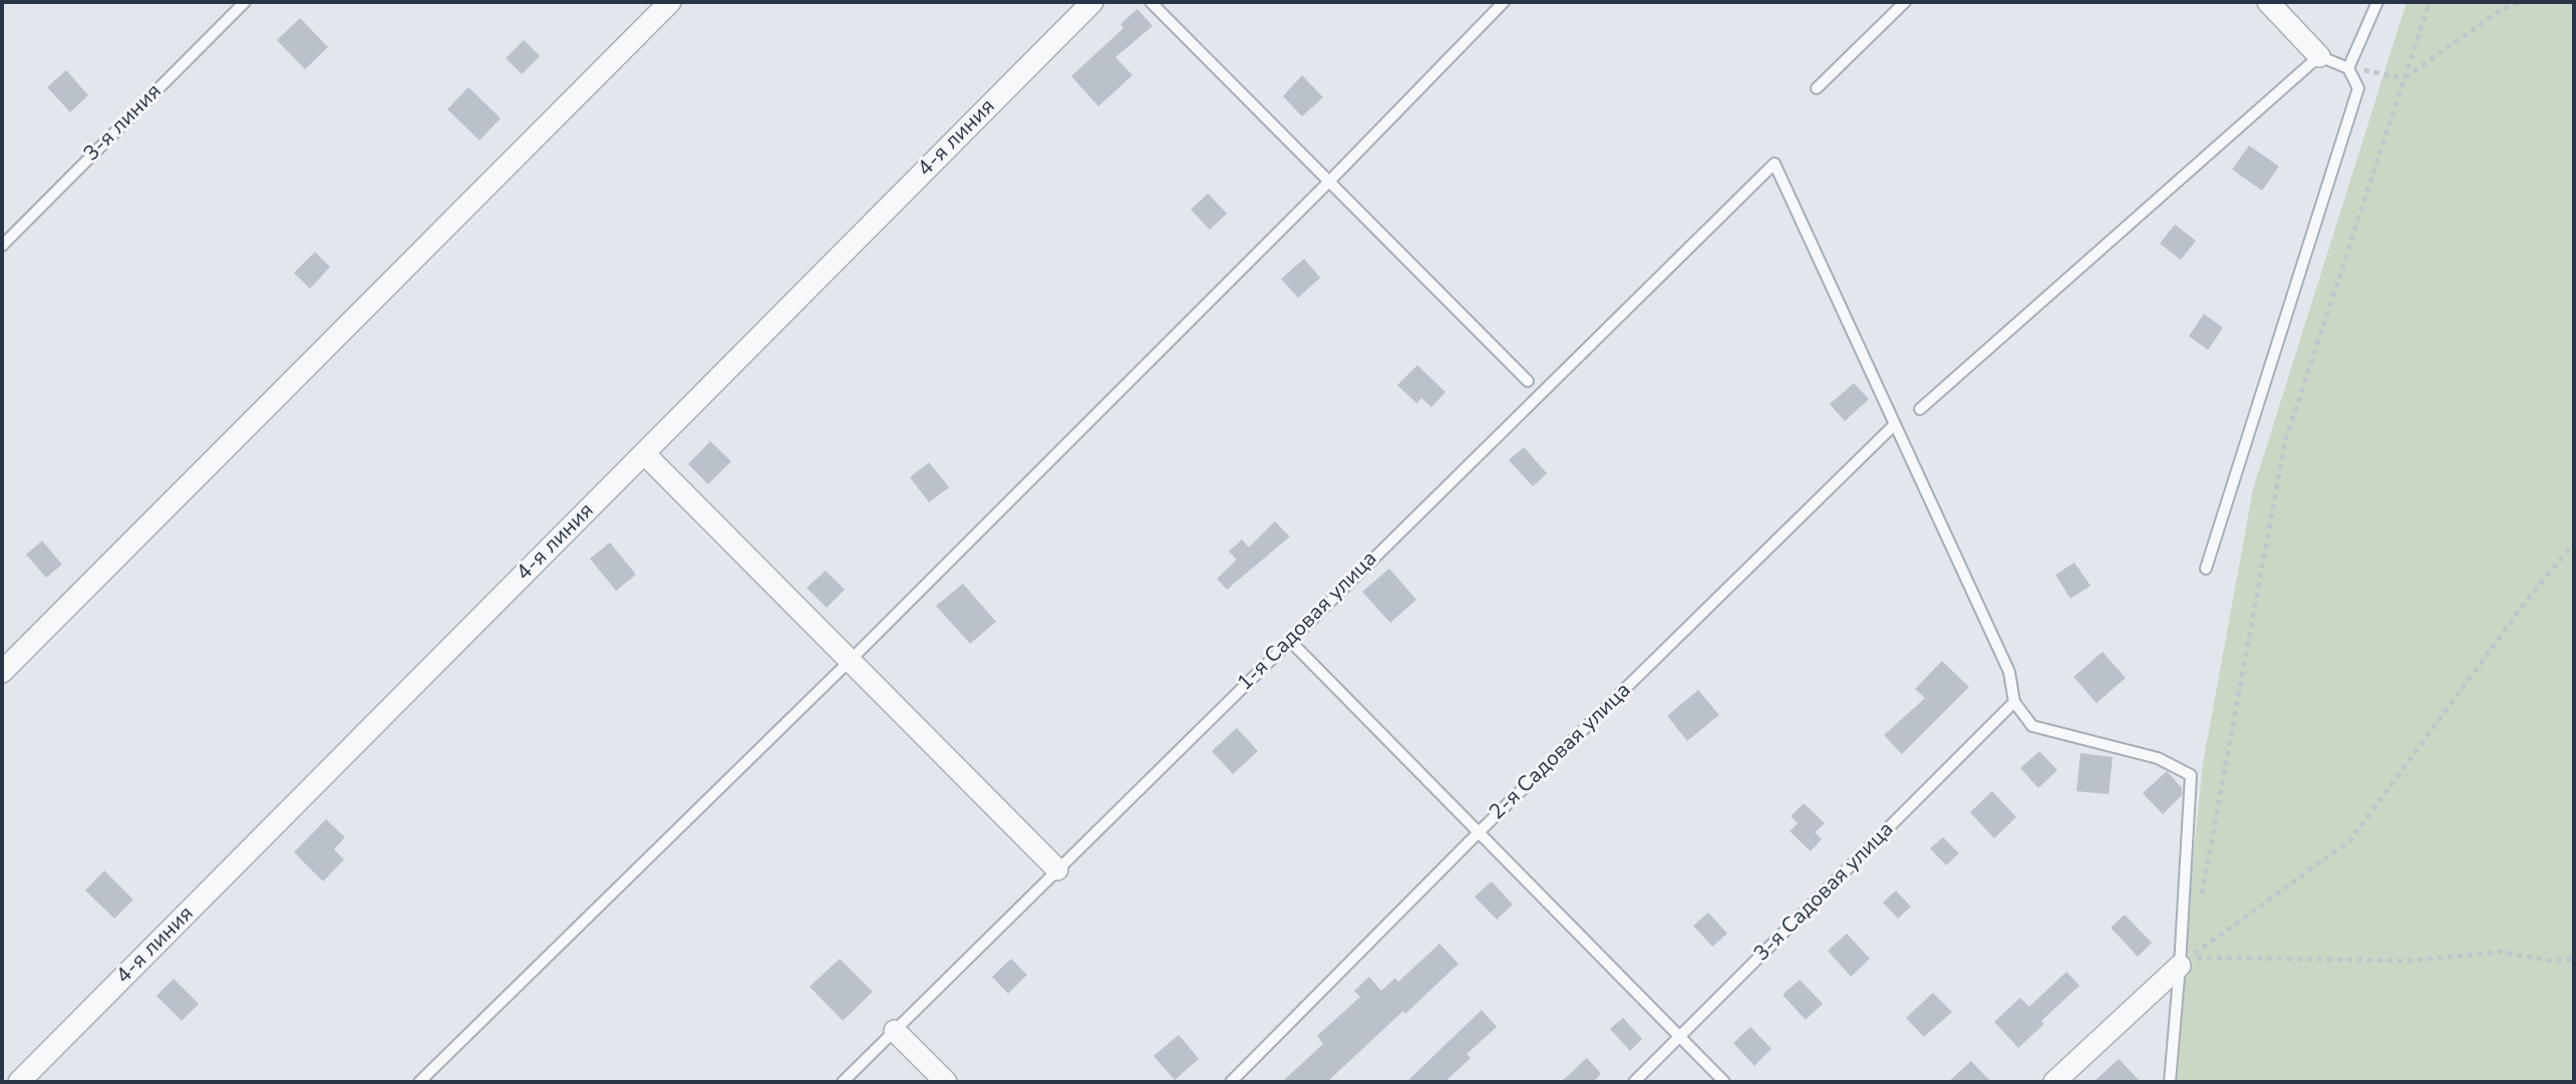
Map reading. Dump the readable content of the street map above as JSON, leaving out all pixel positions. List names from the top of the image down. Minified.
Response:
{"streets":{"street":["4-я линия"],"lane":["3-я линия","1-я Садовая улица","2-я Садовая улица","3-я Садовая улица"]},"crossings":[["1-я Садовая улица","2-я Садовая улица"]]}
